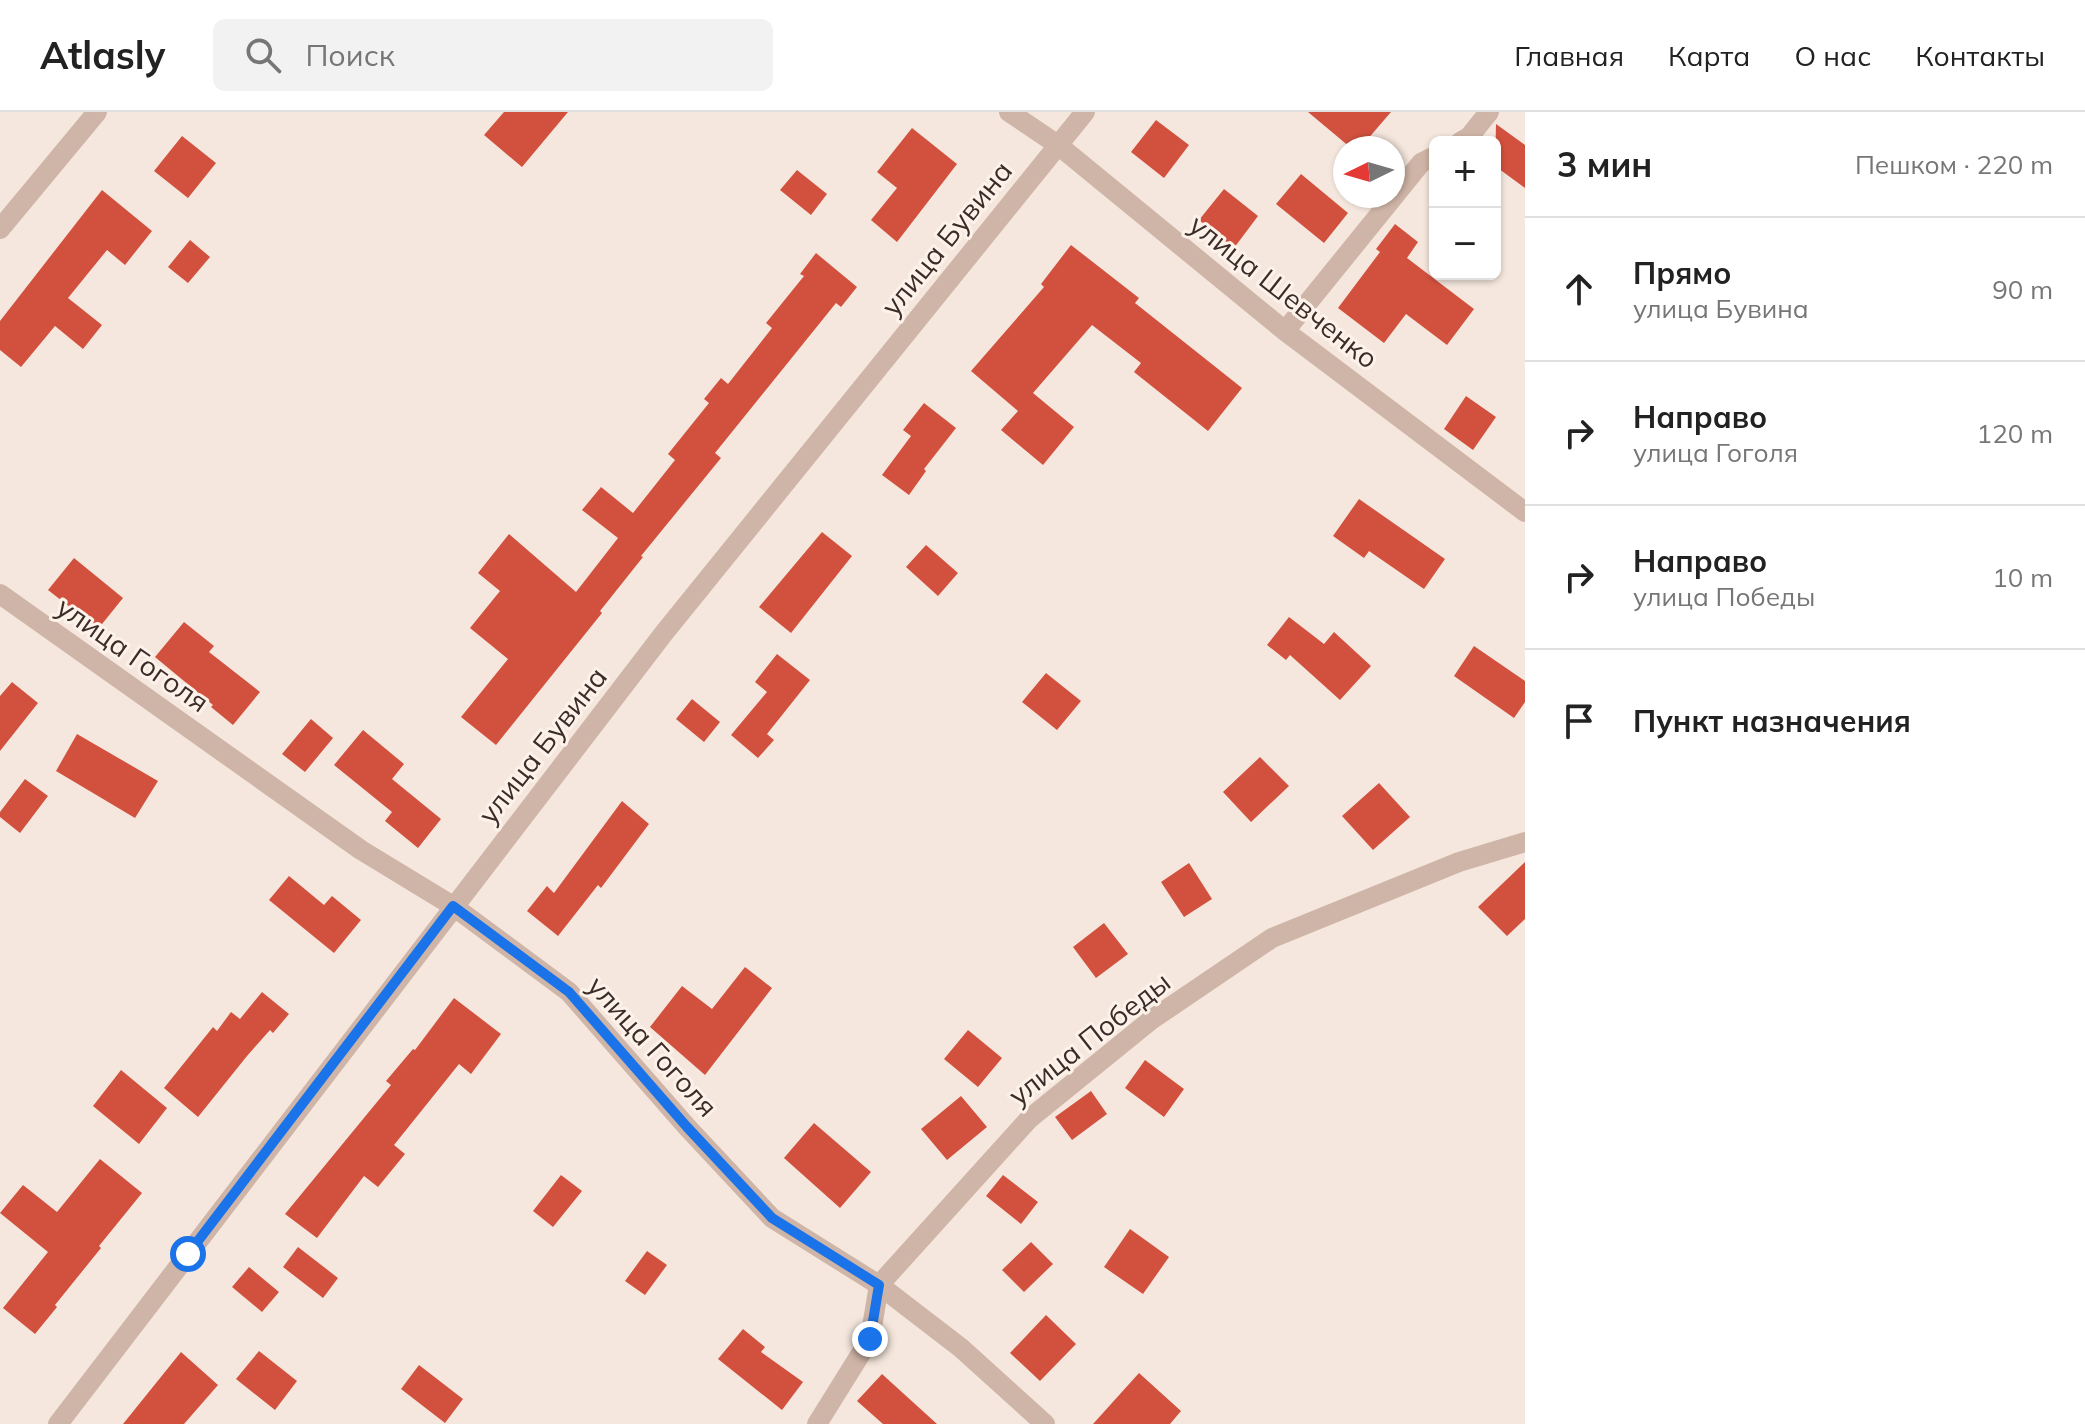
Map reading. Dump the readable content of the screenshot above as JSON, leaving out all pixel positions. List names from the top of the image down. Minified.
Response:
{"streets":{"street":["улица Бувина","улица Шевченко","улица Гоголя","улица Победы"]},"crossings":[["улица Бувина","улица Шевченко"],["улица Бувина","улица Гоголя"],["улица Гоголя","улица Победы"]],"north":"left","page":{"header":"Atlasly","search":"Поиск","nav":["Главная","Карта","О нас","Контакты"],"heading":["3 мин","Пешком · 220 m"],"map_buttons":["+","−"],"list":[["Прямо","улица Бувина","90 m"],["Направо","улица Гоголя","120 m"],["Направо","улица Победы","10 m"],"Пункт назначения"]}}
